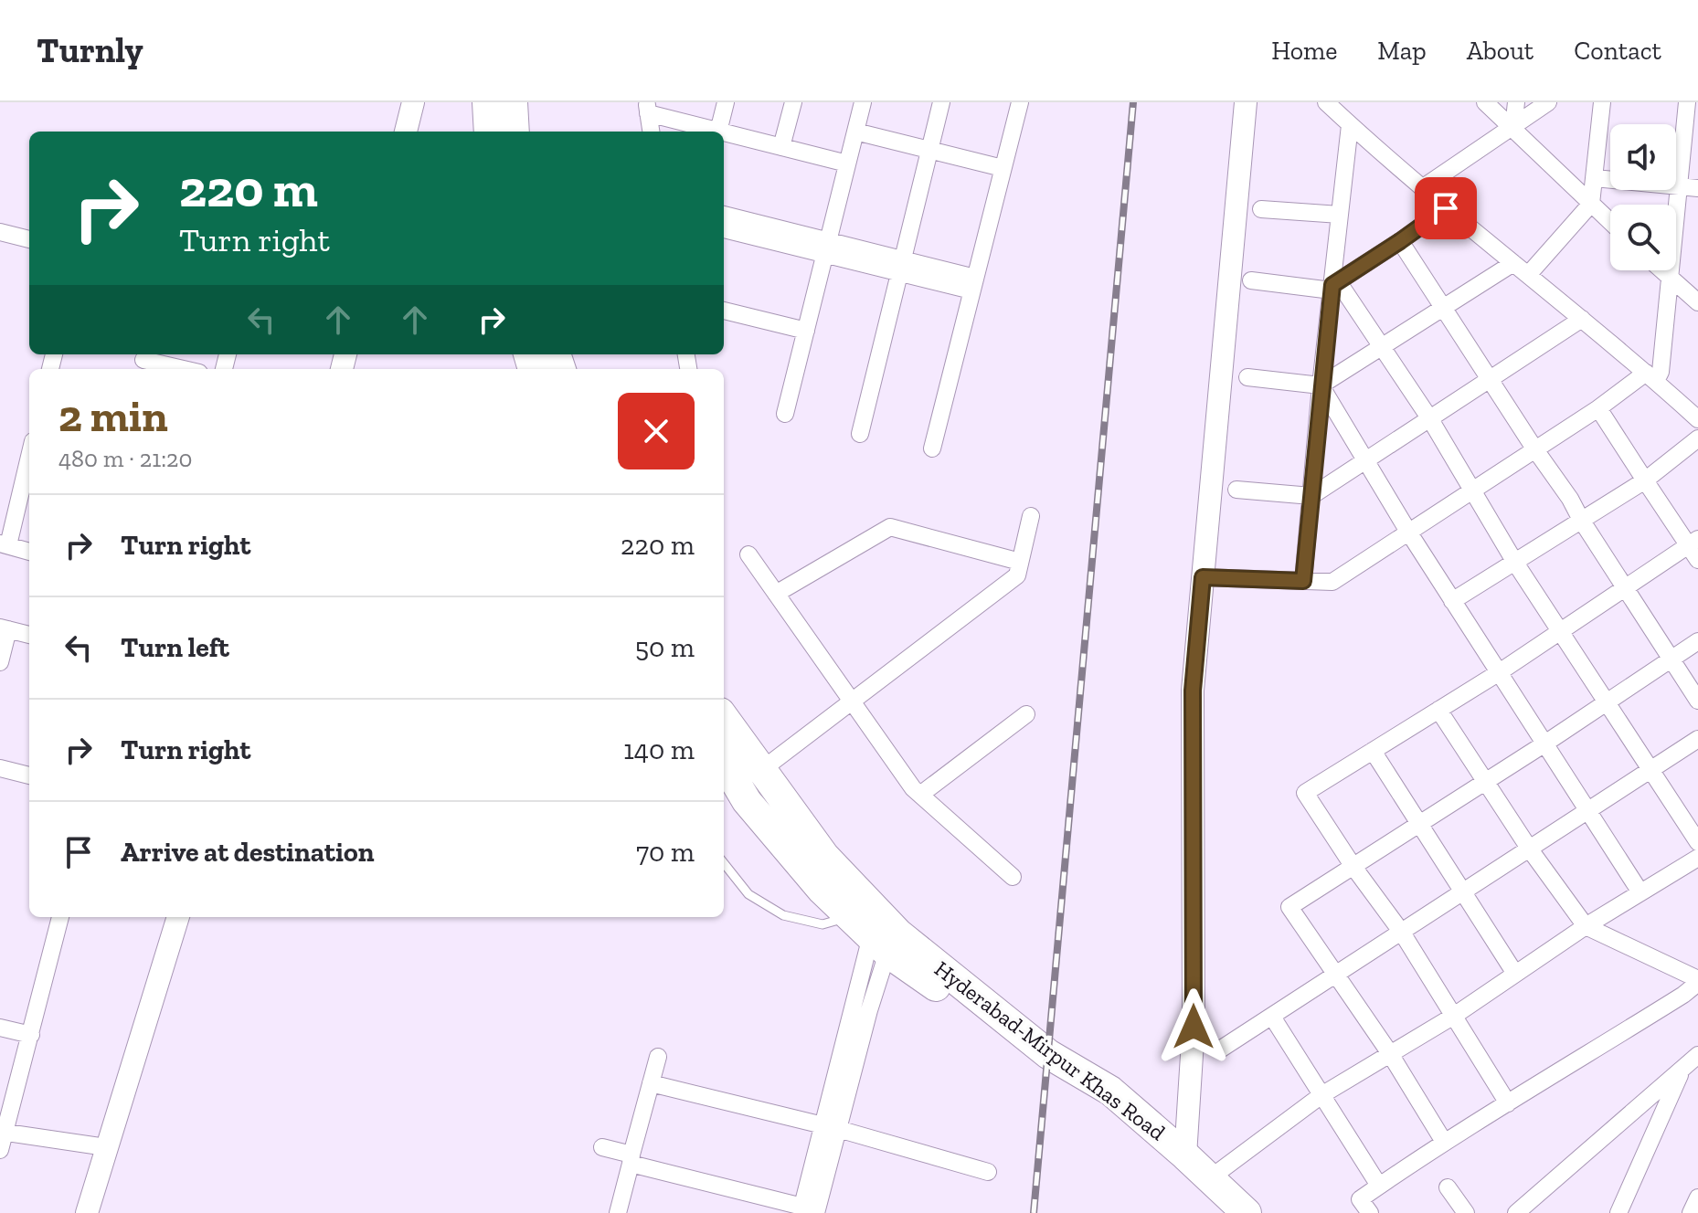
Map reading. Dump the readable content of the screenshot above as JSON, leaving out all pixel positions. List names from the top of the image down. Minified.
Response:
{"streets":{"highway":["Hyderabad-Mirpur Khas Road"]},"page":{"header":"Turnly","nav":["Home","Map","About","Contact"],"turn":["220 m","Turn right"],"heading":["2 min","480 m · 21:20"],"list":[{"name":"Turn right","value":"220 m"},{"name":"Turn left","value":"50 m"},{"name":"Turn right","value":"140 m"},{"name":"Arrive at destination","value":"70 m"}]}}
